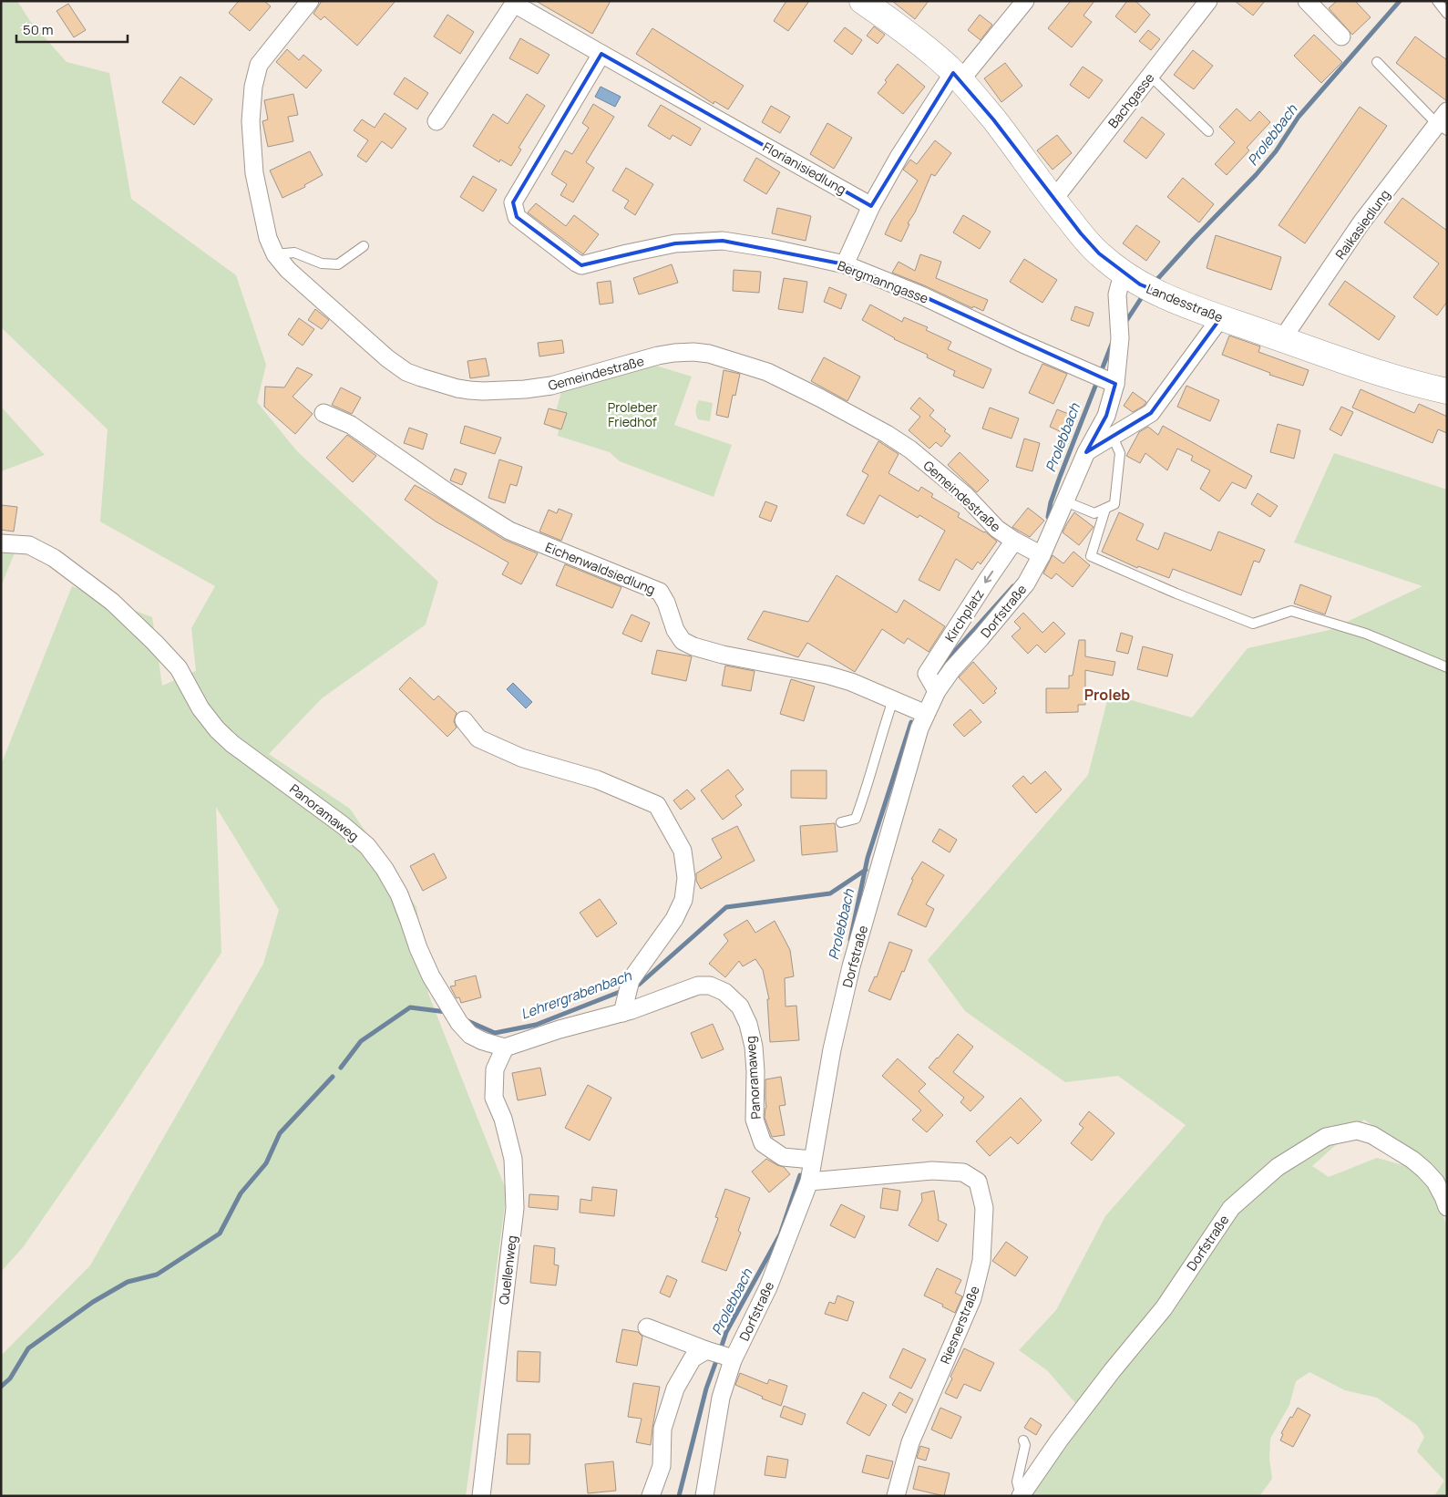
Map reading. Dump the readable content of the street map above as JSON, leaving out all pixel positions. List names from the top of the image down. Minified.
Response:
{"streets":{"main road":["Landesstraße"],"street":["Bachgasse","Florianisiedlung","Raikasiedlung","Bergmanngasse","Gemeindestraße","Eichenwaldsiedlung","Dorfstraße","Kirchplatz","Panoramaweg","Quellenweg","Riesnerstraße"]},"crossings":[["Bachgasse","Landesstraße"],["Florianisiedlung","Bergmanngasse"],["Raikasiedlung","Landesstraße"],["Bergmanngasse","Dorfstraße"],["Landesstraße","Dorfstraße"],["Gemeindestraße","Dorfstraße"],["Gemeindestraße","Kirchplatz"],["Eichenwaldsiedlung","Dorfstraße"],["Dorfstraße","Kirchplatz"],["Dorfstraße","Panoramaweg"],["Dorfstraße","Riesnerstraße"],["Panoramaweg","Quellenweg"]],"one_way":["Kirchplatz"],"districts":["Proleb"],"water":["Prolebbach","Lehrergrabenbach"],"parks":["Proleber Friedhof"],"scale_bar":"50 m"}
